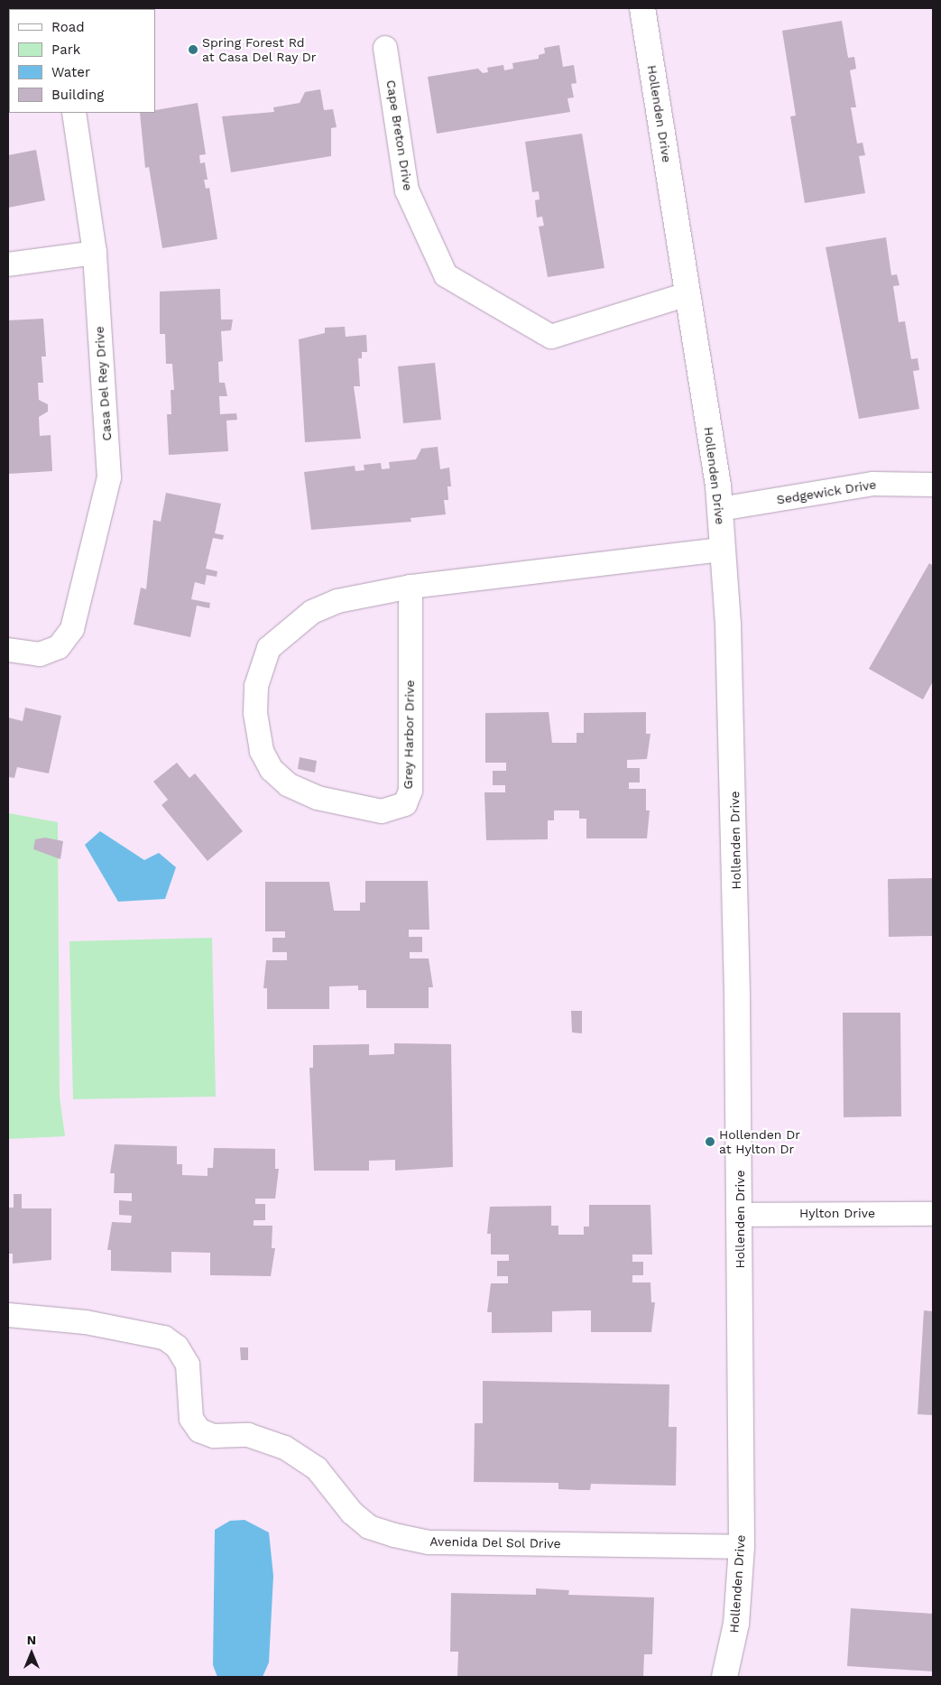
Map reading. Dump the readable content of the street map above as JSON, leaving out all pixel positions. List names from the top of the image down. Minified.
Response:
{"streets":{"street":["Hollenden Drive","Cape Breton Drive","Casa Del Rey Drive","Sedgewick Drive","Grey Harbor Drive","Hylton Drive","Avenida Del Sol Drive"]},"crossings":[["Hollenden Drive","Cape Breton Drive"],["Hollenden Drive","Sedgewick Drive"],["Hollenden Drive","Grey Harbor Drive"],["Hollenden Drive","Hylton Drive"],["Hollenden Drive","Avenida Del Sol Drive"]],"places":["Spring Forest Rd at Casa Del Ray Dr","Hollenden Dr at Hylton Dr"],"legend":["Road","Park","Water","Building"],"north":"top"}
